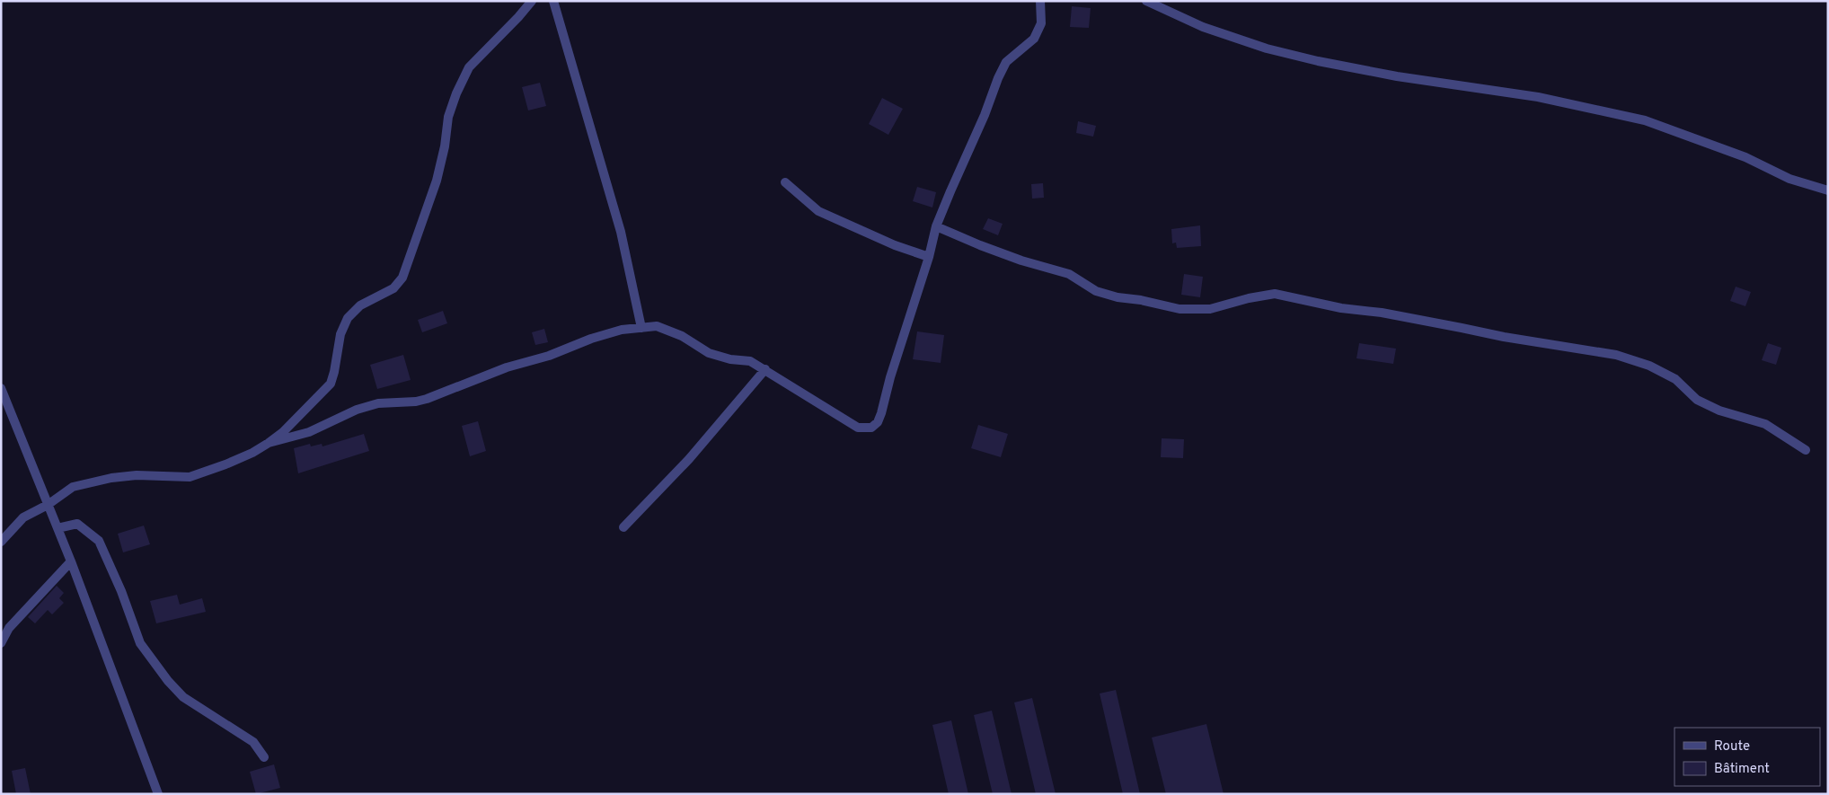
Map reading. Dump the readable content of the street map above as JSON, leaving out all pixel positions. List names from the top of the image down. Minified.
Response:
{"legend":["Route","Bâtiment"]}
